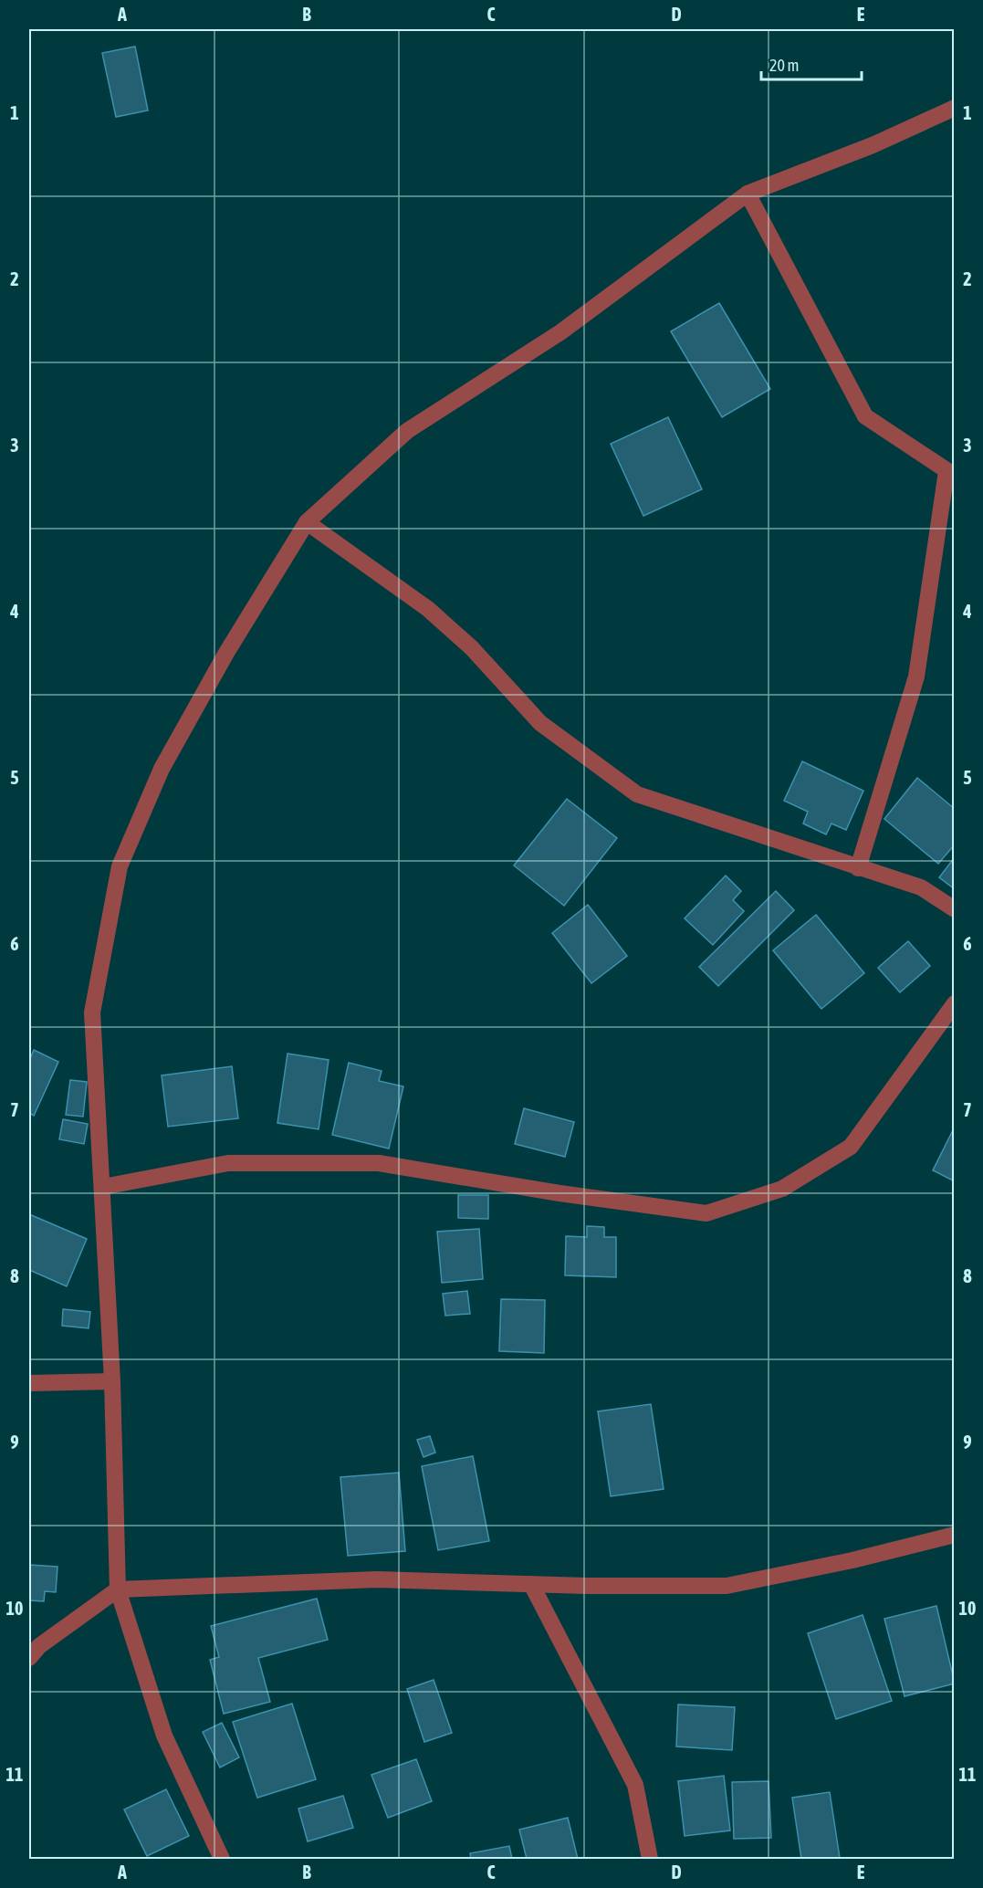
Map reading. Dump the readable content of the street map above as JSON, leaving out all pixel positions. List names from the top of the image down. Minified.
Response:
{"scale_bar":"20 m","grid":{"columns":["A","B","C","D","E"],"rows":["1","2","3","4","5","6","7","8","9","10","11"]}}
